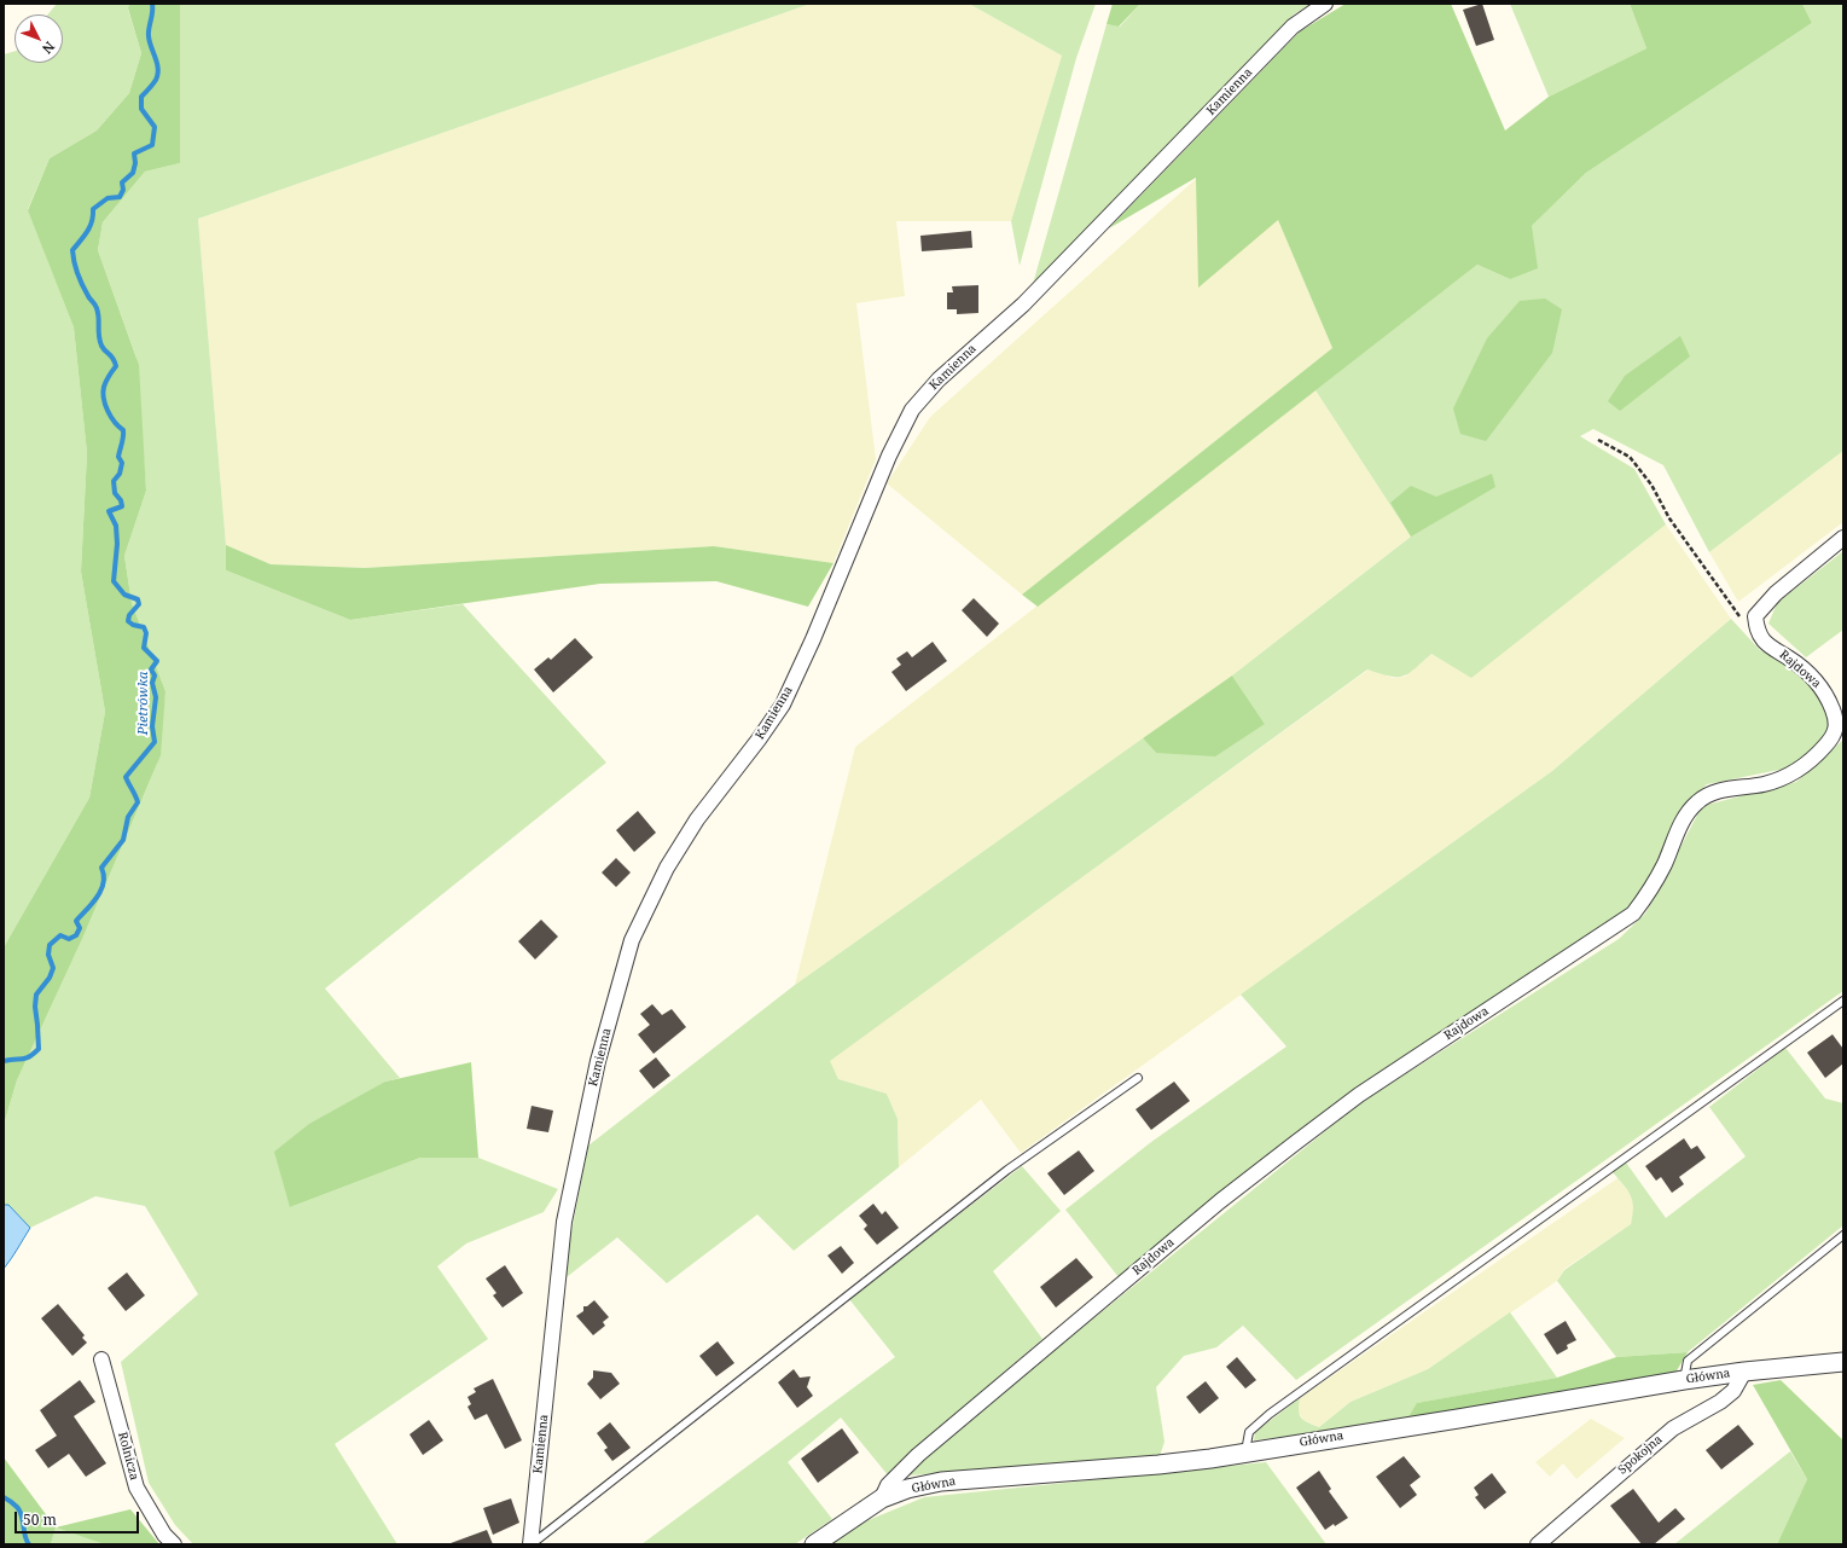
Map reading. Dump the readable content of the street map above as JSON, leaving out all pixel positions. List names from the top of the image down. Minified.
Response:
{"streets":{"street":["Kamienna","Rajdowa","Główna","Spokojna","Rolnicza"]},"crossings":[["Rajdowa","Główna"],["Główna","Spokojna"]],"water":["Pietrówka"],"scale_bar":"50 m","north":"bottom right"}
